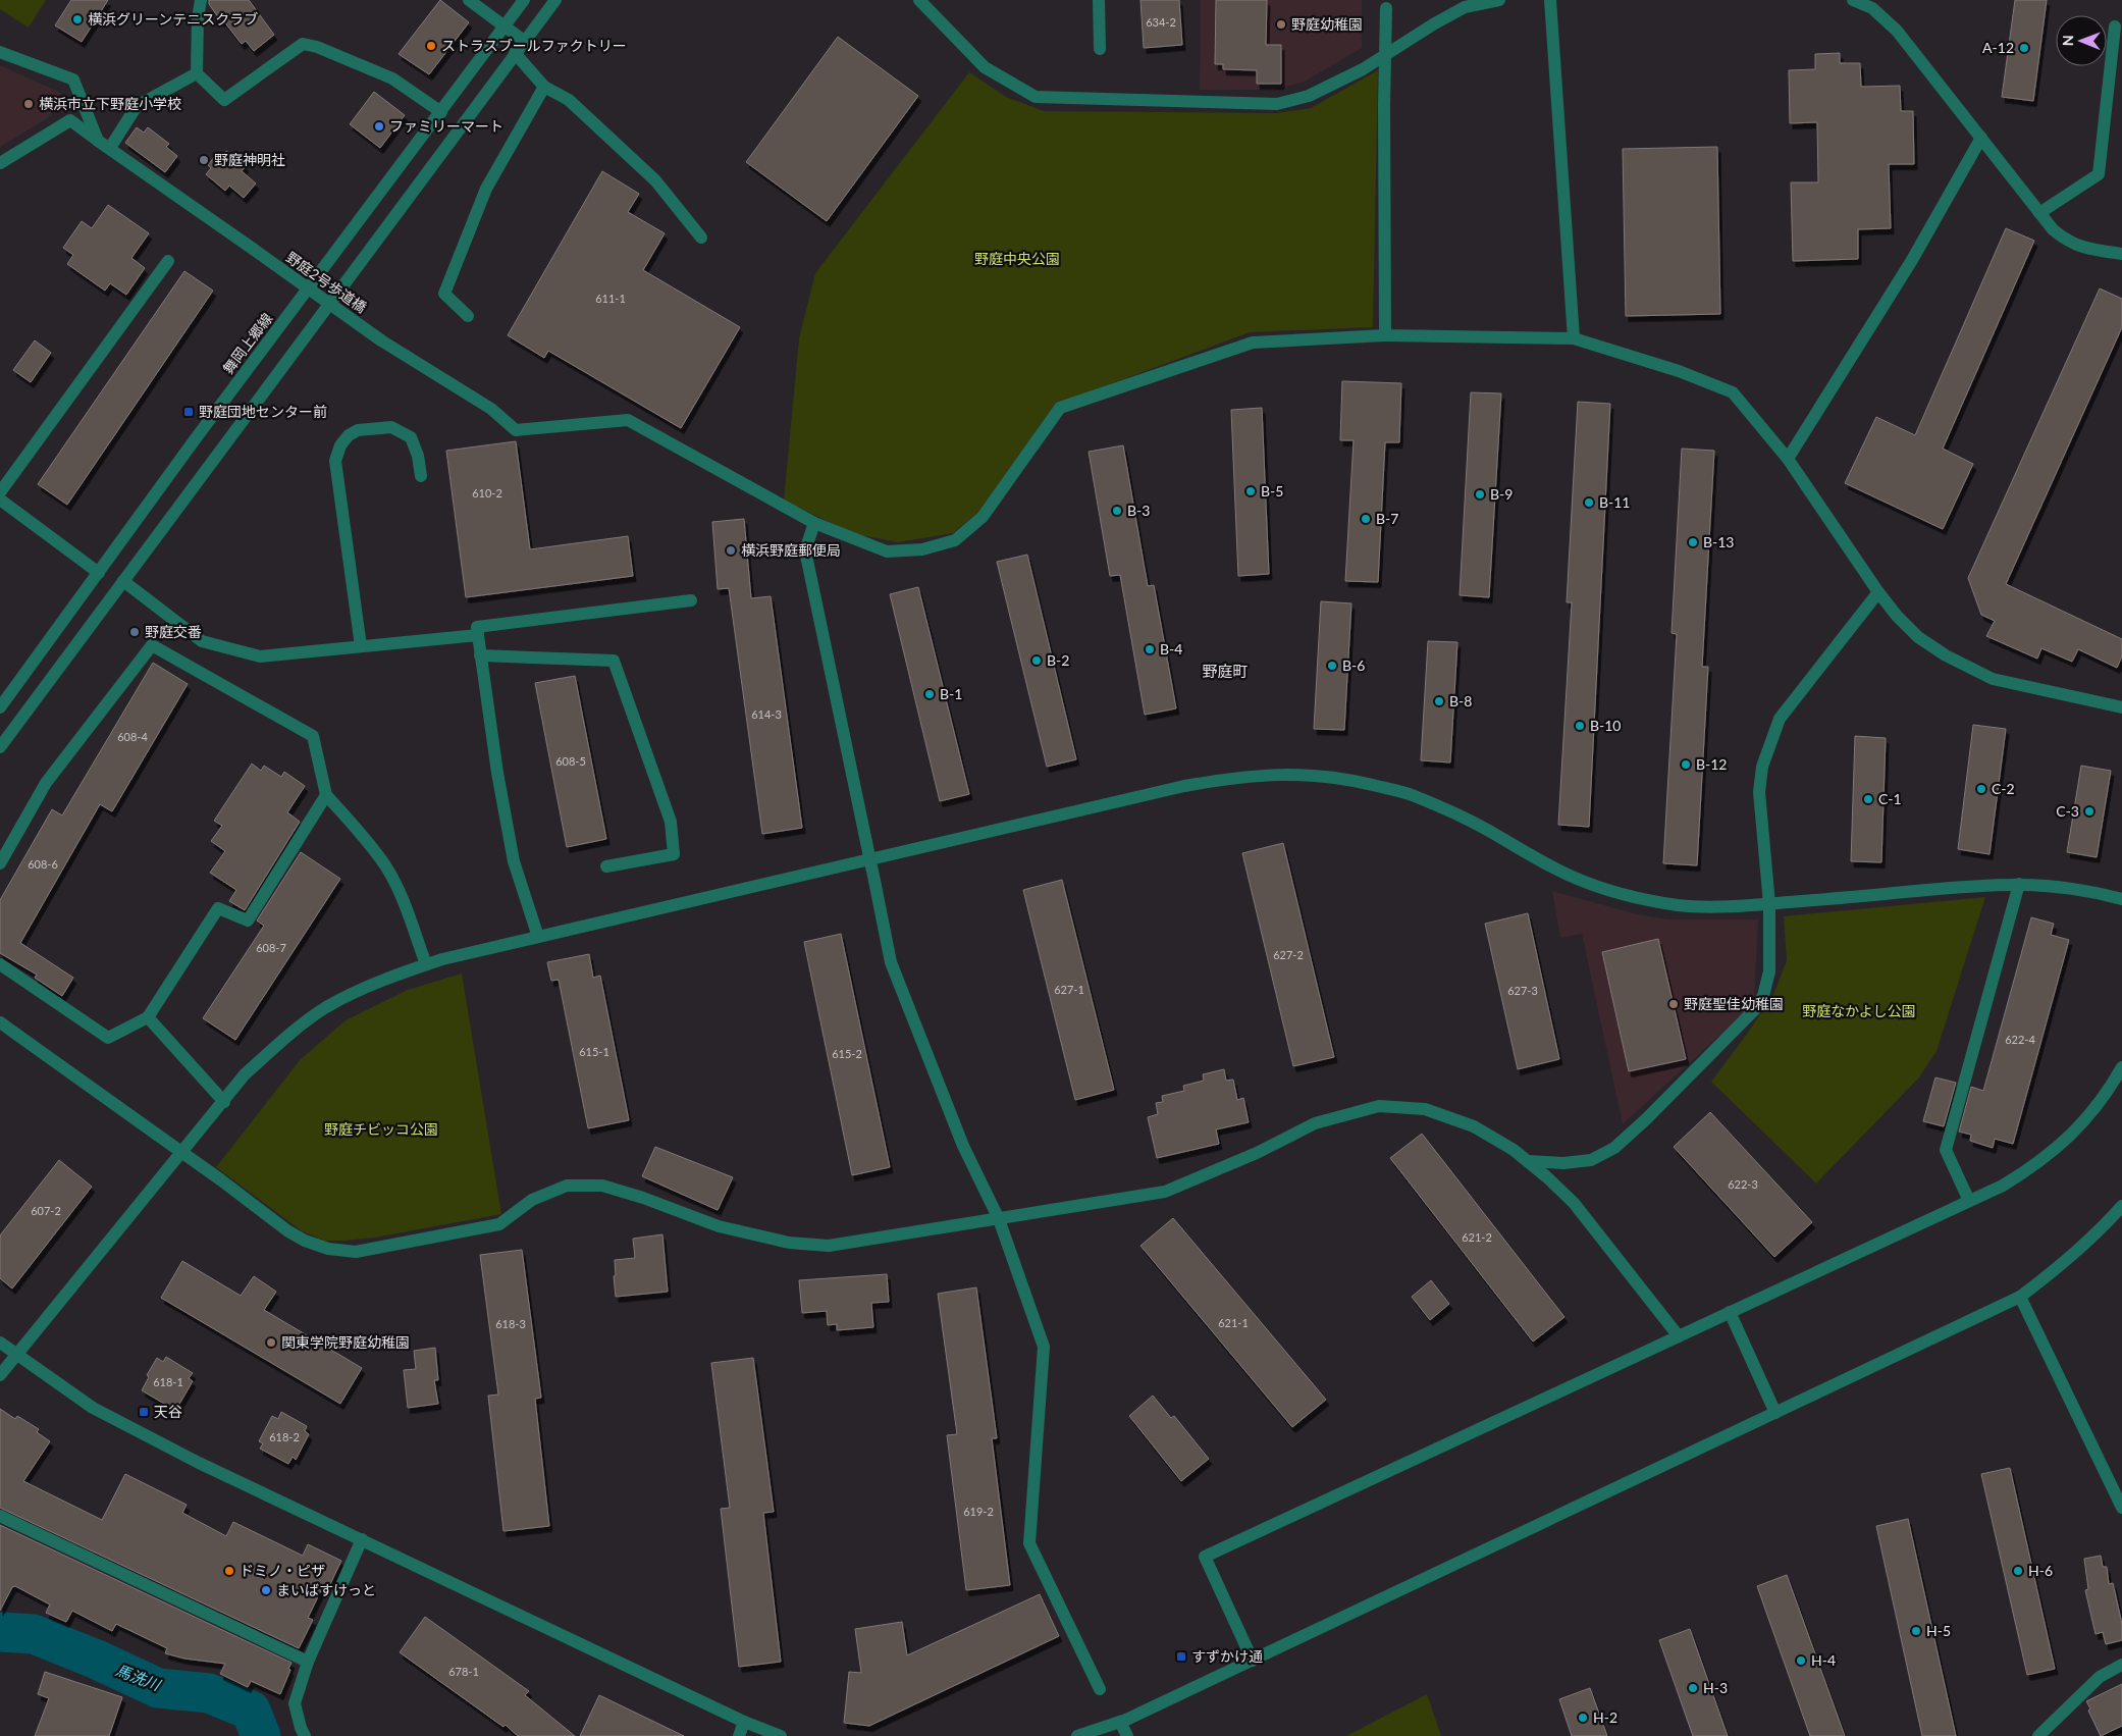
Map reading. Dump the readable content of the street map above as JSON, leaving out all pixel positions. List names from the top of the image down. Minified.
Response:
{"streets":{"street":["野庭2号歩道橋","舞岡上郷線"]},"districts":["野庭町"],"water":["馬洗川"],"parks":["野庭中央公園","野庭なかよし公園","野庭チビッコ公園"],"places":{"other":["横浜グリーンテニスクラブ","野庭幼稚園","ストラスブールファクトリー","A-12","横浜市立下野庭小学校","ファミリーマート","野庭神明社","B-5","B-9","B-11","B-3","B-7","B-13","横浜野庭郵便局","野庭交番","B-4","B-2","B-6","B-1","B-8","B-10","B-12","C-2","C-1","C-3","野庭聖佳幼稚園","関東学院野庭幼稚園","ドミノ・ピザ","H-6","まいばすけっと","H-5","H-4","H-3","H-2"],"transit":["野庭団地センター前","天谷","すずかけ通"]},"house_numbers":["634-2","611-1","610-2","614-3","608-4","608-5","608-6","608-7","627-2","627-1","627-3","622-4","615-1","615-2","622-3","607-2","621-2","621-1","618-3","618-1","618-2","619-2","678-1"],"north":"left"}
